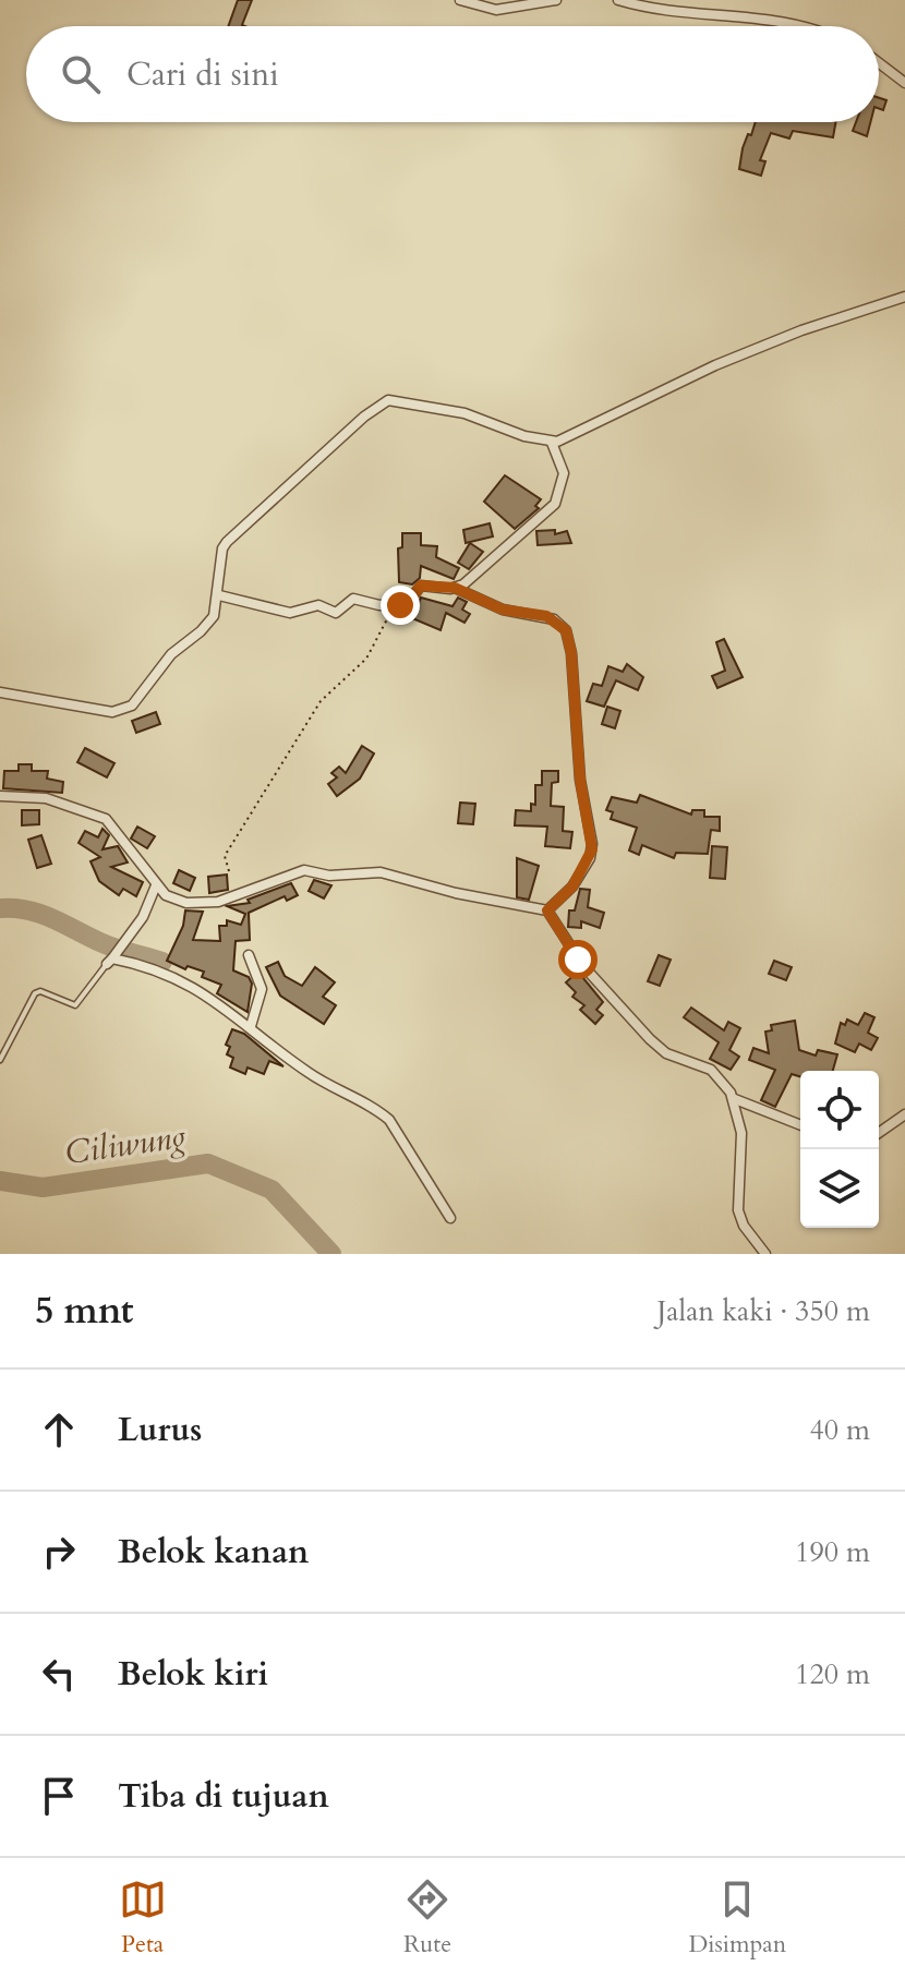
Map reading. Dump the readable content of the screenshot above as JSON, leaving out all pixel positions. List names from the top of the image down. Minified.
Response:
{"water":["Ciliwung"],"page":{"search":"Cari di sini","heading":["5 mnt","Jalan kaki · 350 m"],"list":[["Lurus","40 m"],["Belok kanan","190 m"],["Belok kiri","120 m"],"Tiba di tujuan"],"nav":["Peta","Rute","Disimpan"]}}
